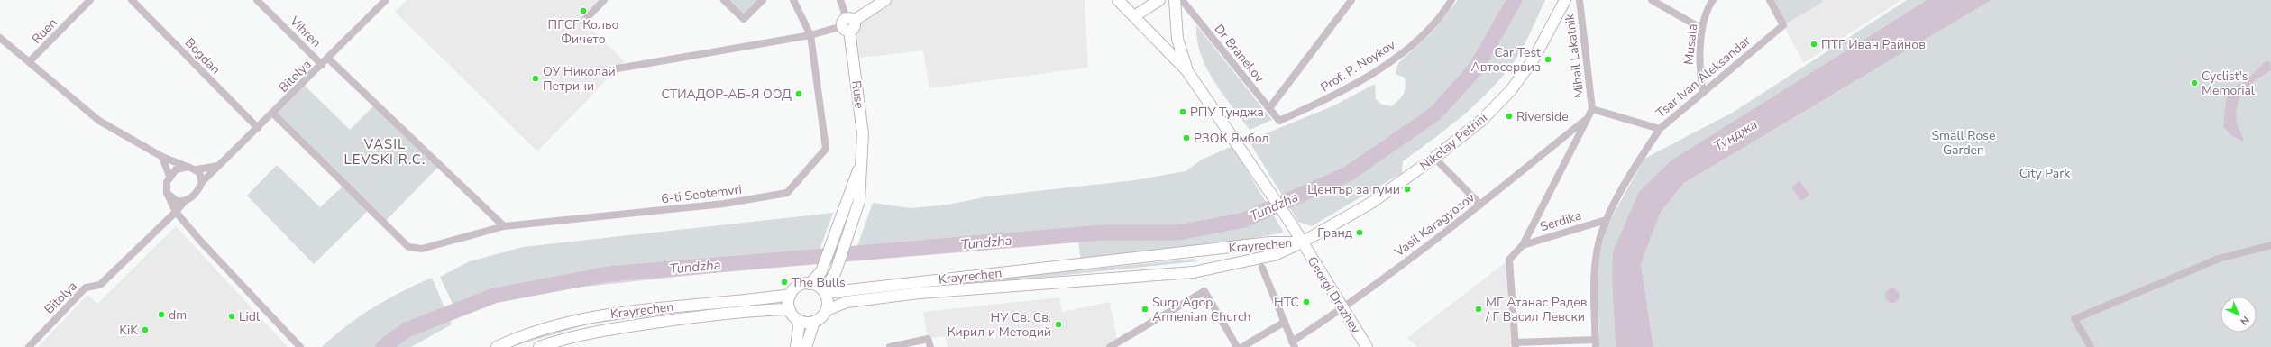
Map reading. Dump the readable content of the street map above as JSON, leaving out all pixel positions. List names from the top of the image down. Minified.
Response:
{"streets":{"street":["Ruen","Vihren","Musala","Dr Branekov","Bogdan","Mihail Lakatnik","Prof. P. Noykov","Bitolya","Tsar Ivan Aleksandar","Ruse","Nikolay Petrini","6-ti Septemvri","Serdika","Vasil Karagyozov","Krayrechen","Georgi Drazhev"]},"crossings":[["Vihren","Bitolya"],["Musala","Tsar Ivan Aleksandar"],["Dr Branekov","Prof. P. Noykov"],["Bogdan","Bitolya"],["Mihail Lakatnik","Tsar Ivan Aleksandar"],["Bitolya","6-ti Septemvri"],["Nikolay Petrini","Krayrechen"],["Nikolay Petrini","Georgi Drazhev"],["Vasil Karagyozov","Georgi Drazhev"],["Krayrechen","Georgi Drazhev"]],"districts":["VASIL LEVSKI R.C."],"water":["Тунджа","Tundzha"],"parks":["Small Rose Garden","City Park"],"places":["ПГСГ Кольо Фичето","ПТГ Иван Райнов","Car Test Автосервиз","ОУ Николай Петрини","Cyclist's Memorial","СТИАДОР-АБ-Я ООД","РПУ Тунджа","Riverside","РЗОК Ямбол","Център за гуми","Гранд","The Bulls","НТС","Surp Agop Armenian Church","МГ Атанас Радев / Г Васил Левски","dm","Lidl","НУ Св. Св. Кирил и Методий","KiK"],"north":"bottom right"}
